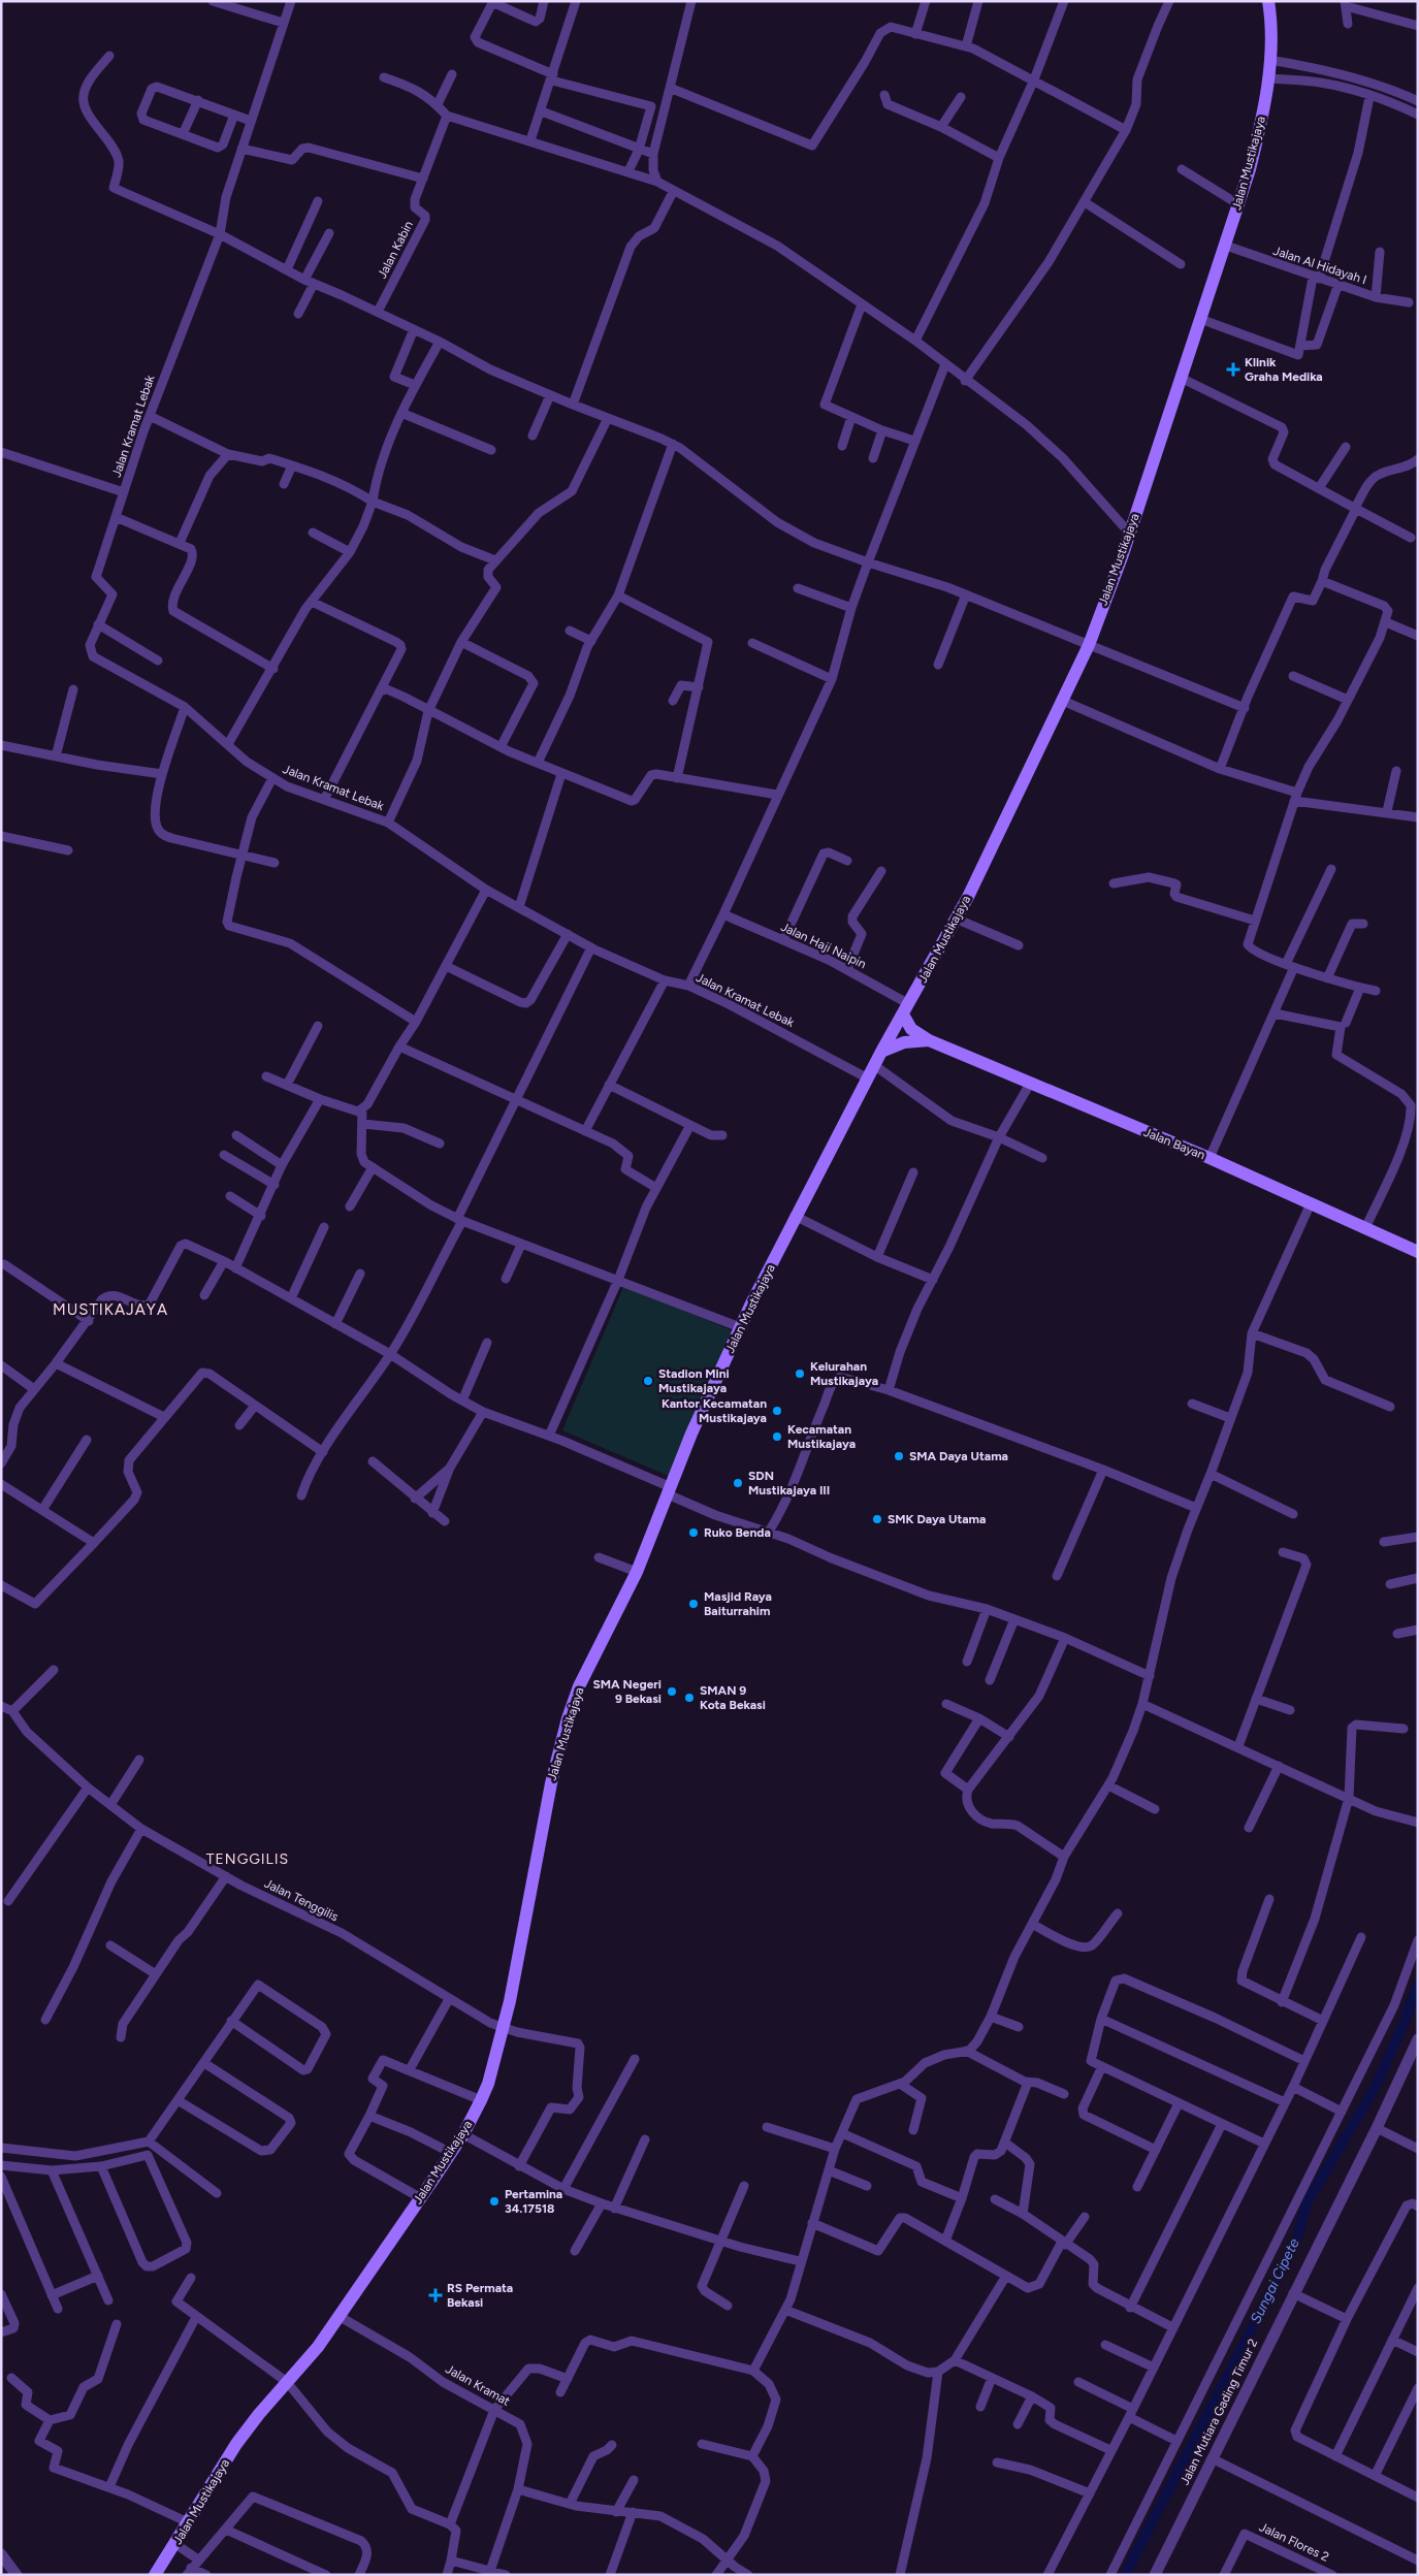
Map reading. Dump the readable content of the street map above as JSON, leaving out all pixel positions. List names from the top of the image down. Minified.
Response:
{"streets":{"main road":["Jalan Mustikajaya","Jalan Bayan"],"street":["Jalan Kabin","Jalan Al Hidayah I","Jalan Kramat Lebak","Jalan Haji Naipin","Jalan Tenggilis","Jalan Kramat","Jalan Mutiara Gading Timur 2","Jalan Flores 2"]},"crossings":[["Jalan Mustikajaya","Jalan Al Hidayah I"],["Jalan Mustikajaya","Jalan Kramat Lebak"],["Jalan Mustikajaya","Jalan Haji Naipin"],["Jalan Mustikajaya","Jalan Bayan"],["Jalan Mustikajaya","Jalan Tenggilis"],["Jalan Mustikajaya","Jalan Kramat"],["Jalan Haji Naipin","Jalan Bayan"]],"districts":["MUSTIKAJAYA","TENGGILIS"],"water":["Sungai Cipete"],"places":{"health":["Klinik Graha Medika","RS Permata Bekasi"],"other":["Kelurahan Mustikajaya","Stadion Mini Mustikajaya","Kantor Kecamatan Mustikajaya","Kecamatan Mustikajaya","SMA Daya Utama","SDN Mustikajaya III","SMK Daya Utama","Ruko Benda","Masjid Raya Baiturrahim","SMA Negeri 9 Bekasi","SMAN 9 Kota Bekasi","Pertamina 34.17518"]}}
